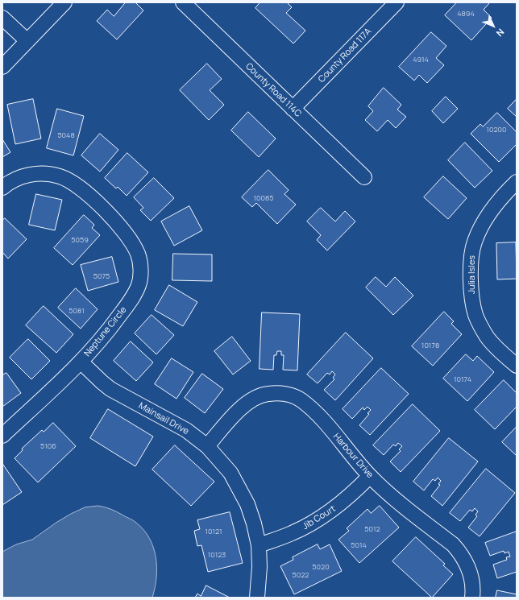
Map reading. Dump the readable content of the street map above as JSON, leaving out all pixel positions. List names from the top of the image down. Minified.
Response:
{"streets":{"street":["County Road 117A","County Road 114C","Julia Isles","Neptune Circle","Mainsail Drive","Harbour Drive","Jib Court"]},"crossings":[["County Road 117A","County Road 114C"],["Neptune Circle","Mainsail Drive"],["Mainsail Drive","Harbour Drive"],["Mainsail Drive","Jib Court"],["Harbour Drive","Jib Court"]],"house_numbers":["4894","4914","10200","5048","10085","5059","5075","5081","10178","10174","5106","5012","10121","5014","10123","5020","5022"],"north":"bottom right"}
